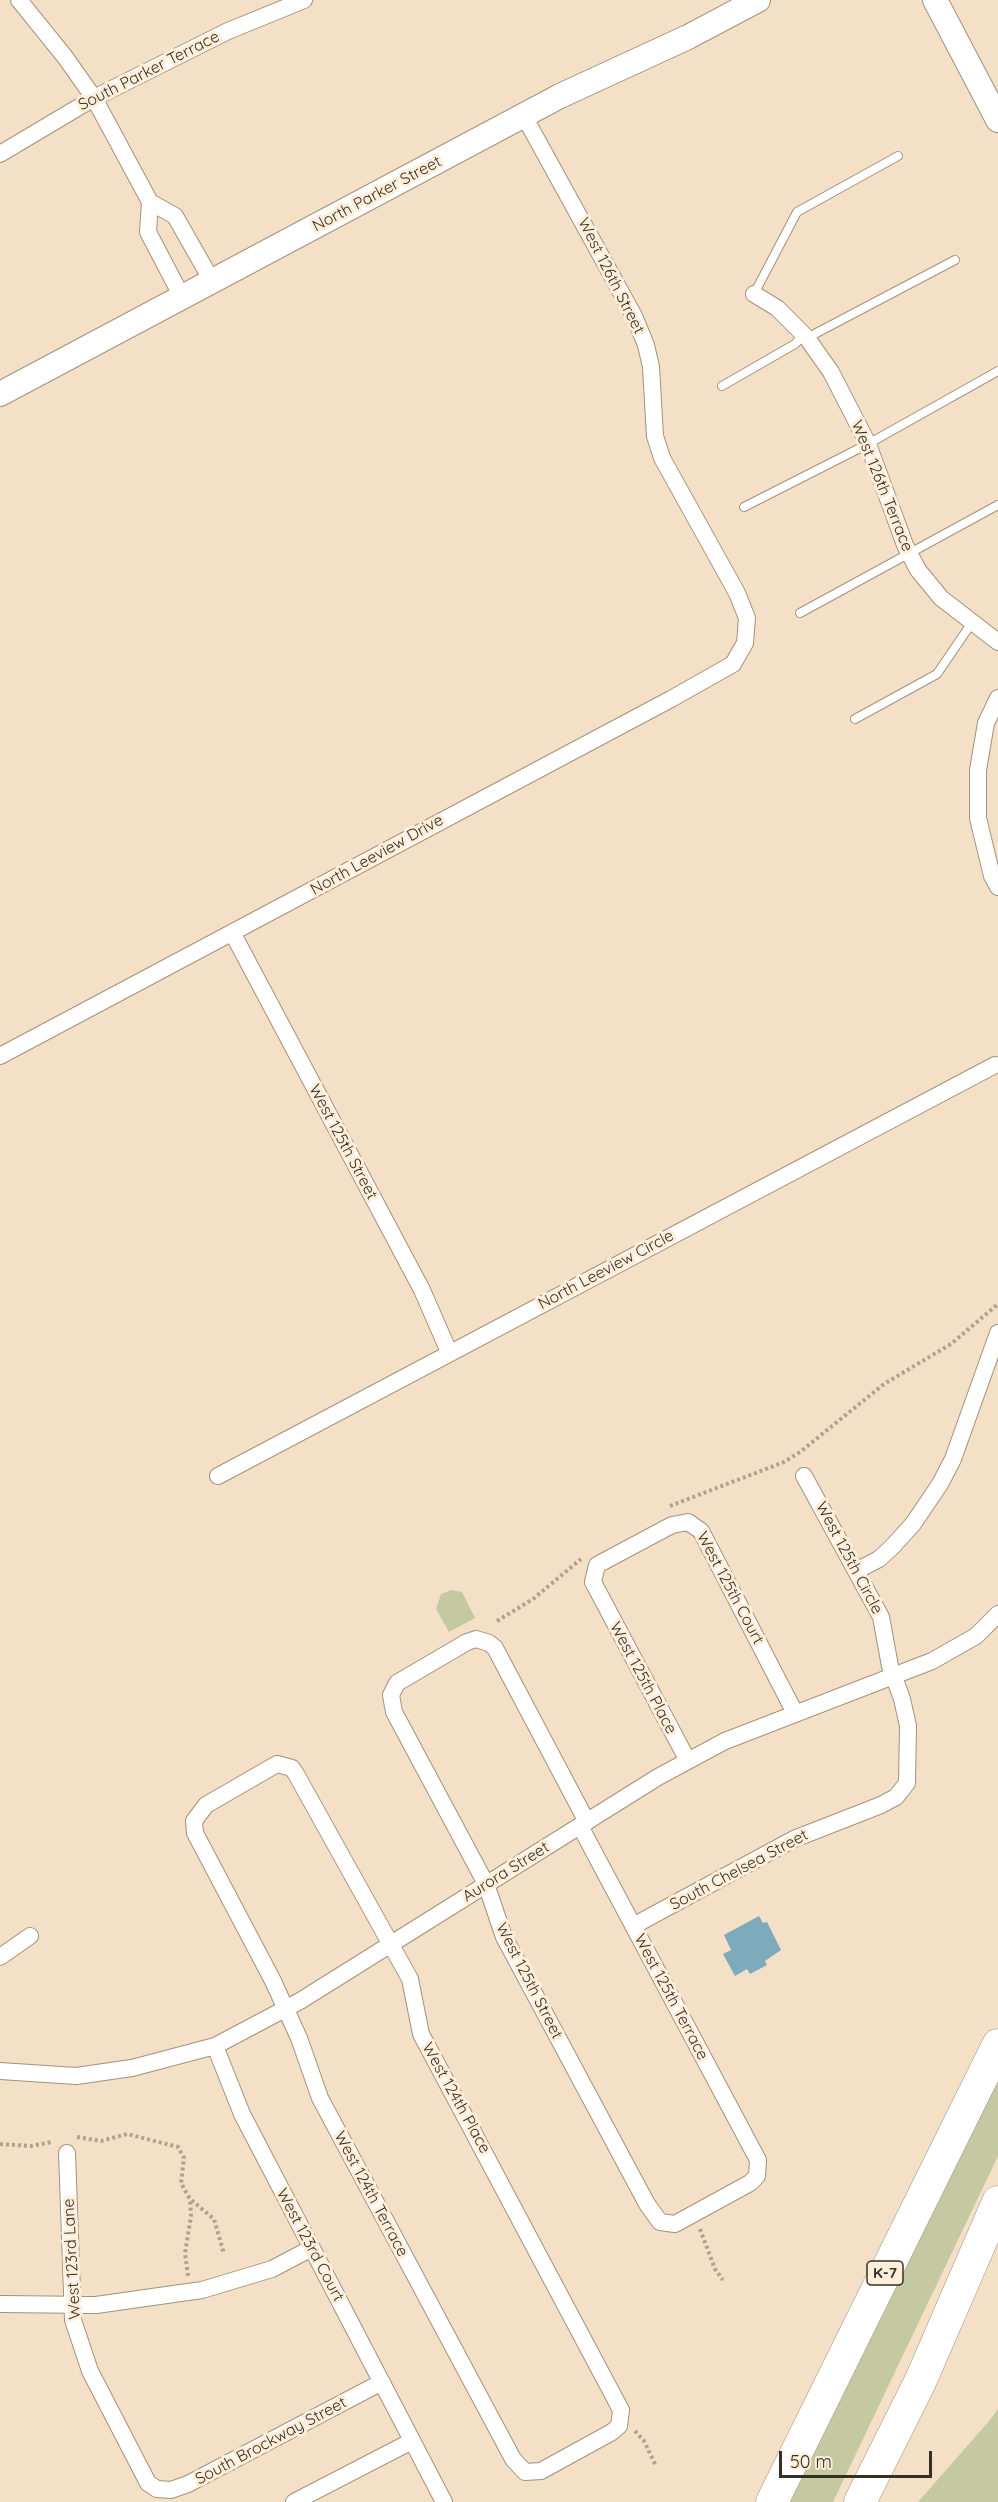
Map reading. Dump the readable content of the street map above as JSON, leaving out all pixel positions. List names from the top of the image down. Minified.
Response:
{"streets":{"highway":["K-7"],"street":["South Parker Terrace","North Parker Street","West 126th Street","West 126th Terrace","North Leeview Drive","West 125th Street","North Leeview Circle","West 125th Circle","West 125th Court","West 125th Place","South Chelsea Street","Aurora Street","West 125th Terrace","West 124th Place","West 124th Terrace","West 123rd Court","West 123rd Lane","South Brockway Street"]},"crossings":[["North Parker Street","West 126th Street"],["West 126th Street","North Leeview Drive"],["North Leeview Drive","West 125th Street"],["West 125th Street","North Leeview Circle"],["West 125th Street","Aurora Street"],["West 125th Street","West 125th Terrace"],["West 125th Circle","South Chelsea Street"],["West 125th Circle","Aurora Street"],["West 125th Court","West 125th Place"],["West 125th Court","Aurora Street"],["West 125th Place","Aurora Street"],["South Chelsea Street","Aurora Street"],["South Chelsea Street","West 125th Terrace"],["Aurora Street","West 125th Terrace"],["Aurora Street","West 124th Place"],["Aurora Street","West 124th Terrace"],["Aurora Street","West 123rd Court"],["West 124th Place","West 124th Terrace"],["West 123rd Court","South Brockway Street"],["West 123rd Lane","South Brockway Street"]],"scale_bar":"50 m"}
